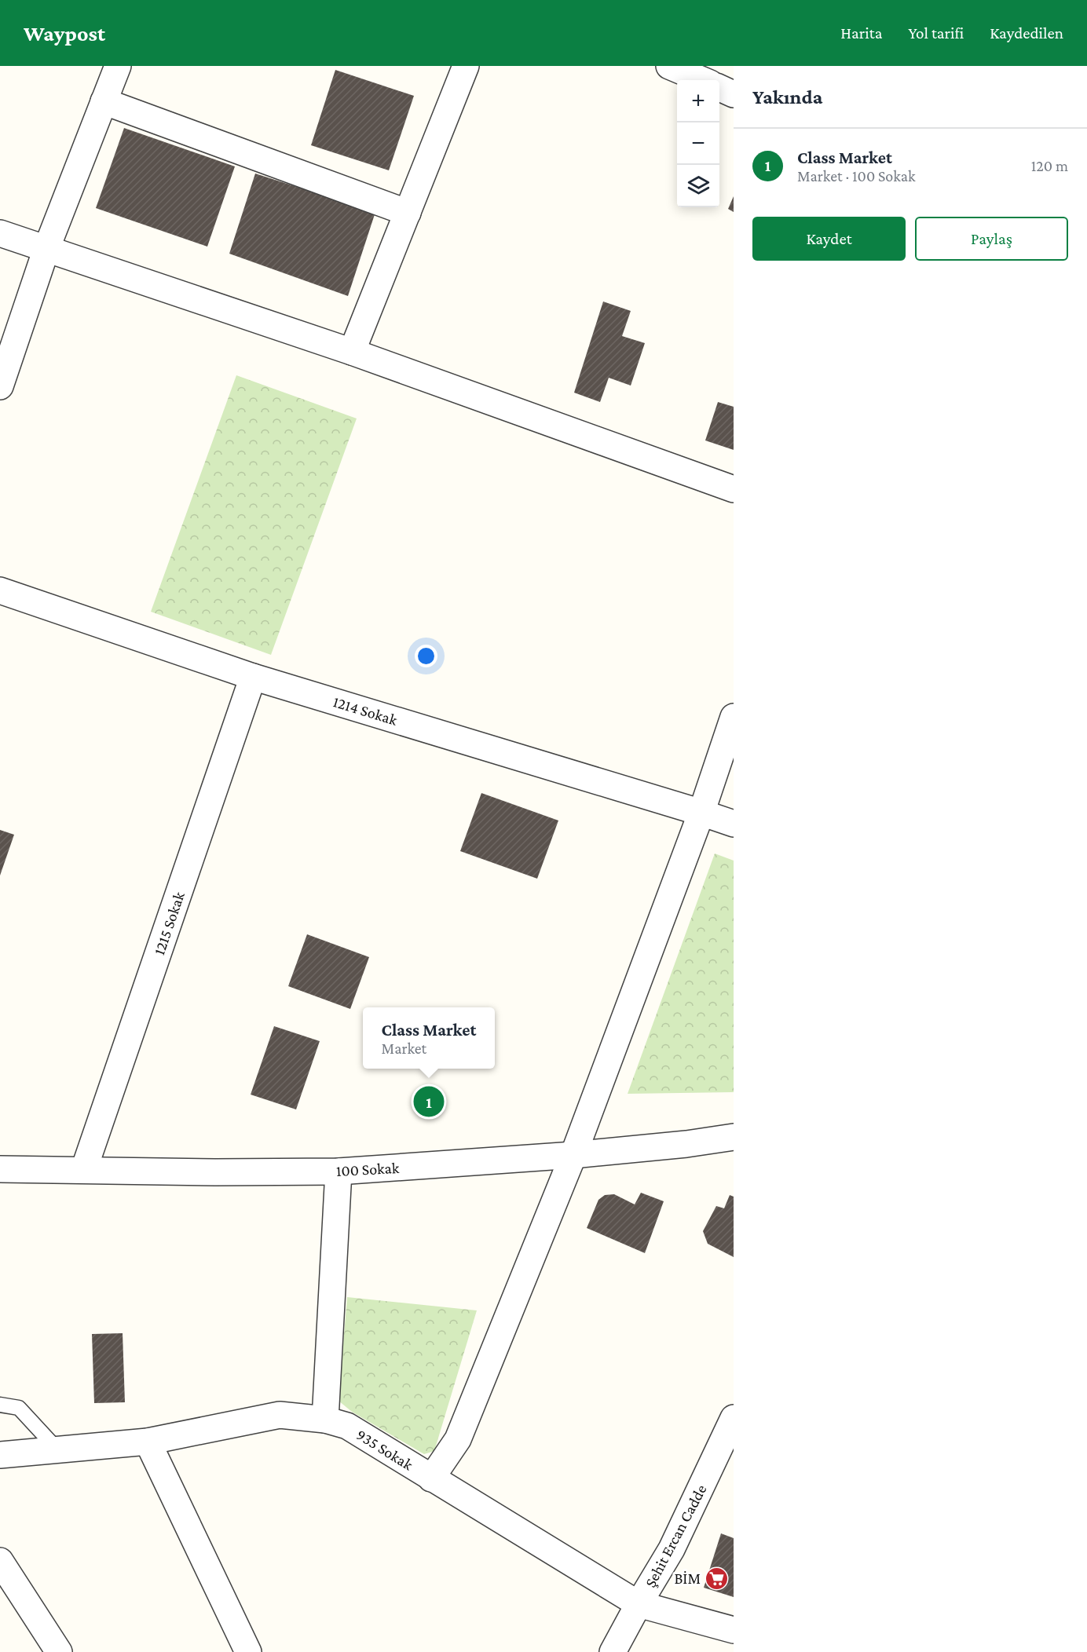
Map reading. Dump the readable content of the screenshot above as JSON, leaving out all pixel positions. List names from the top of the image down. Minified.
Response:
{"streets":{"street":["1214 Sokak","1215 Sokak","100 Sokak","935 Sokak","Şehit Ercan Cadde"]},"crossings":[["1214 Sokak","1215 Sokak"],["1215 Sokak","100 Sokak"],["935 Sokak","Şehit Ercan Cadde"]],"places":{"supermarket":["BİM"]},"page":{"header":"Waypost","nav":["Harita","Yol tarifi","Kaydedilen"],"heading":"Yakında","map_buttons":["+","−"],"list":[{"mark":"1","name":"Class Market","note":"Market · 100 Sokak","value":"120 m"}],"buttons":["Kaydet","Paylaş"],"popup":["Class Market","Market"],"pins":"1"}}
